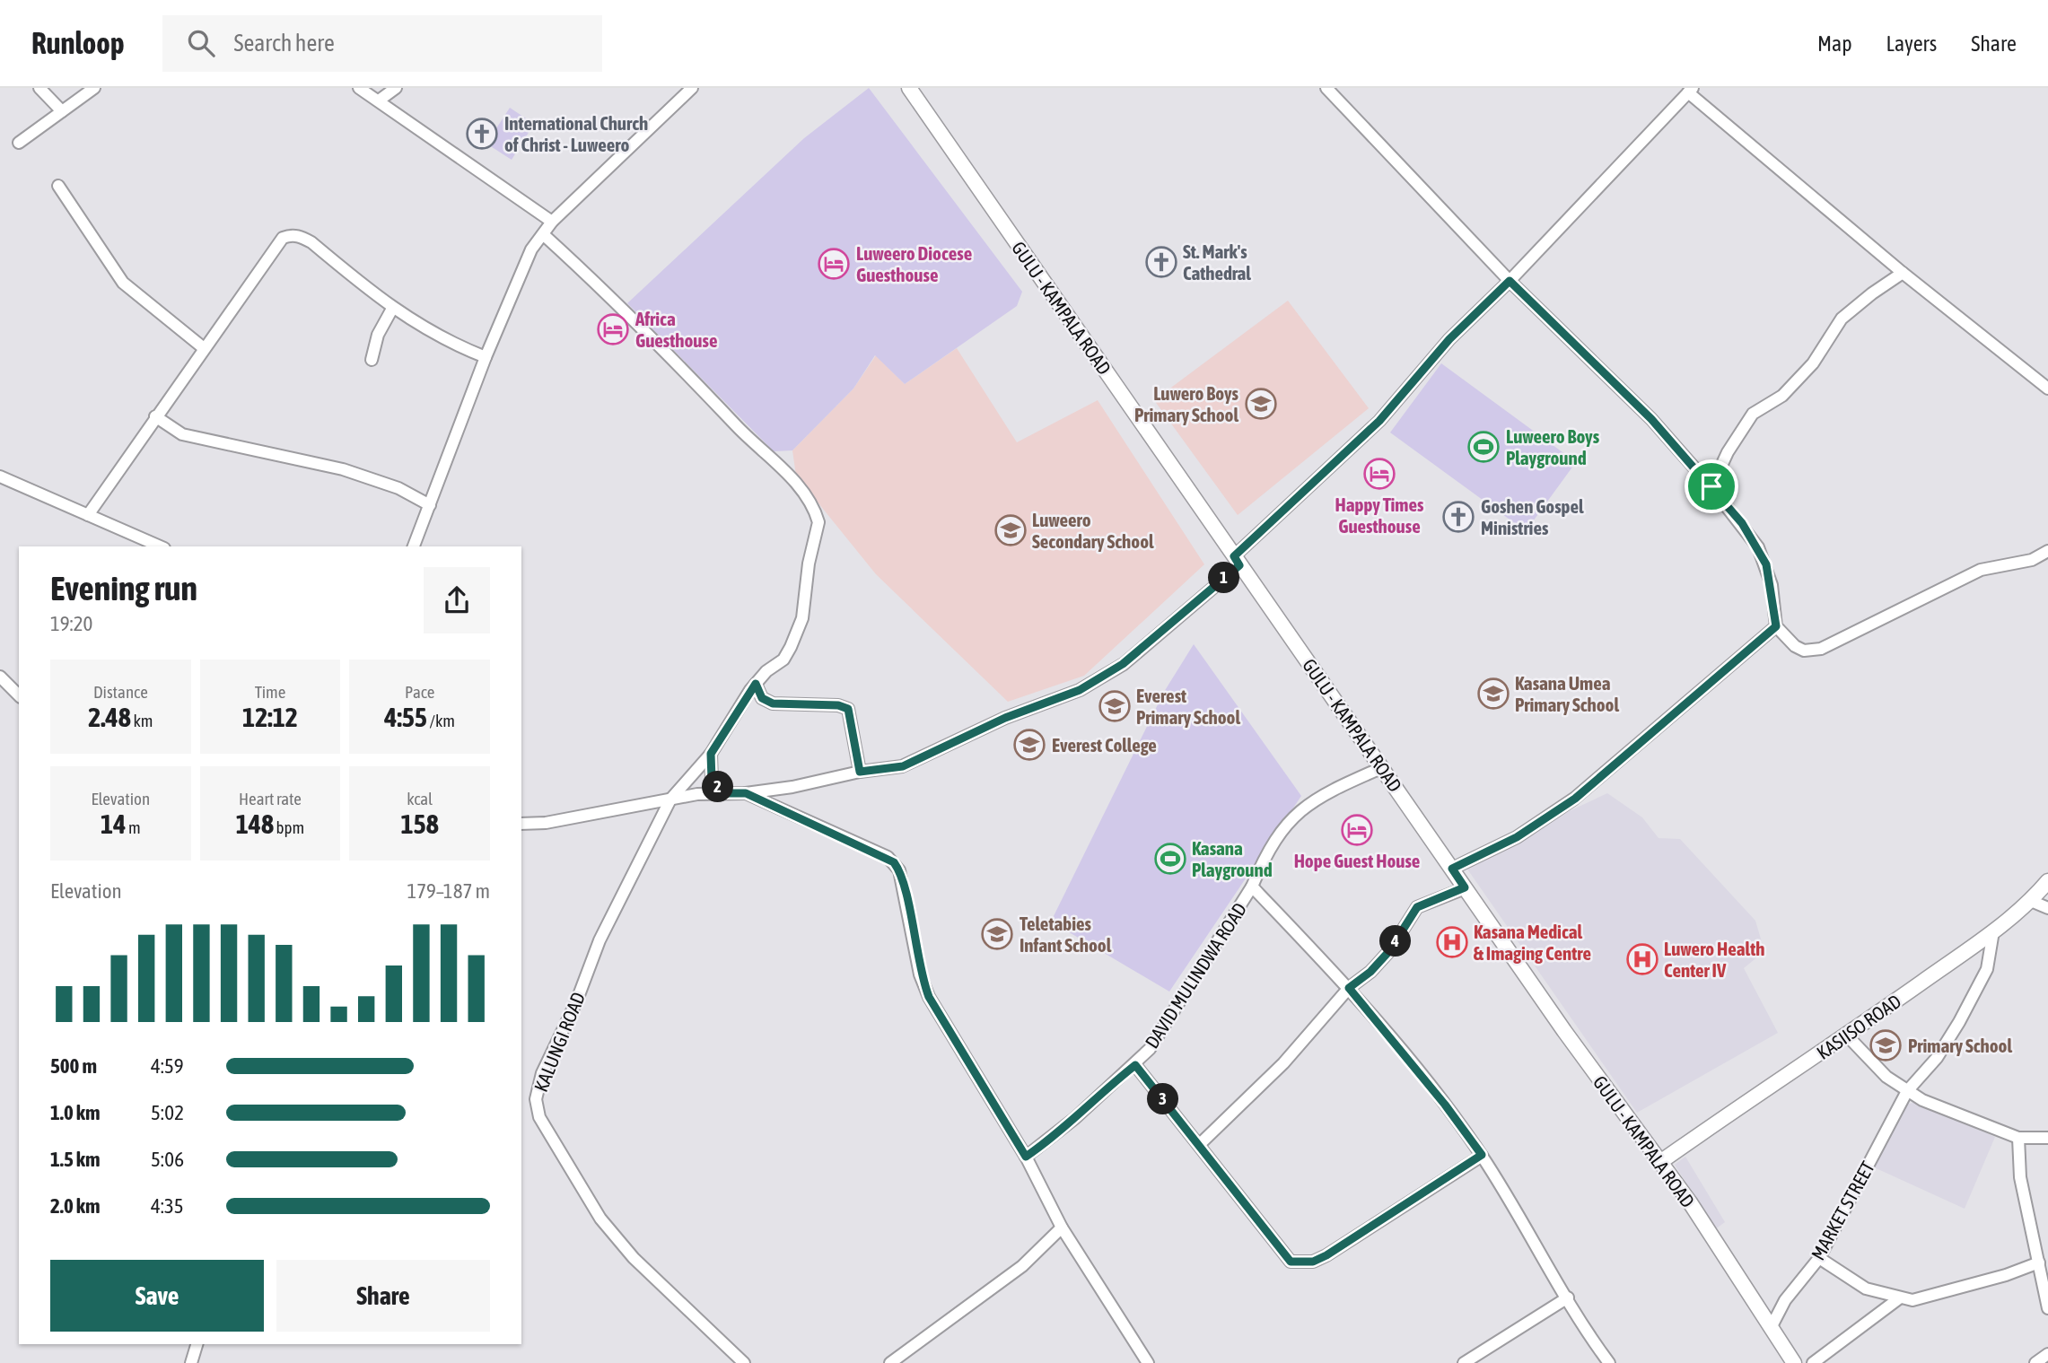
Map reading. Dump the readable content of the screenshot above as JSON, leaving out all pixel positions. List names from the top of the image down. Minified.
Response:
{"streets":{"main road":["GULU - KAMPALA ROAD","KASIISO ROAD"],"street":["DAVID MULINDWA ROAD","KALUNGI ROAD","MARKET STREET"]},"crossings":[["GULU - KAMPALA ROAD","DAVID MULINDWA ROAD"],["GULU - KAMPALA ROAD","KASIISO ROAD"],["GULU - KAMPALA ROAD","MARKET STREET"],["KASIISO ROAD","MARKET STREET"]],"places":{"church":["International Church of Christ - Luweero","St. Mark's Cathedral","Goshen Gospel Ministries"],"hotel":["Luweero Diocese Guesthouse","Africa Guesthouse","Happy Times Guesthouse","Hope Guest House"],"school or university":["Luwero Boys Primary School","Luweero Secondary School","Kasana Umea Primary School","Everest Primary School","Everest College","Teletabies Infant School","Primary School"],"sports":["Luweero Boys Playground","Kasana Playground"],"hospital":["Kasana Medical & Imaging Centre","Luwero Health Center IV"]},"page":{"header":"Runloop","search":"Search here","nav":["Map","Layers","Share"],"heading":["Evening run","19:20"],"pins":["1","2","4","3"],"stats":[["Distance","2.48 km"],["Time","12:12"],["Pace","4:55 /km"],["Elevation","14 m"],["Heart rate","148 bpm"],["kcal","158"]],"chart":["Elevation","179–187 m"],"list":[{"name":"500 m","note":"4:59"},{"name":"1.0 km","note":"5:02"},{"name":"1.5 km","note":"5:06"},{"name":"2.0 km","note":"4:35"}],"buttons":["Save","Share"]}}
